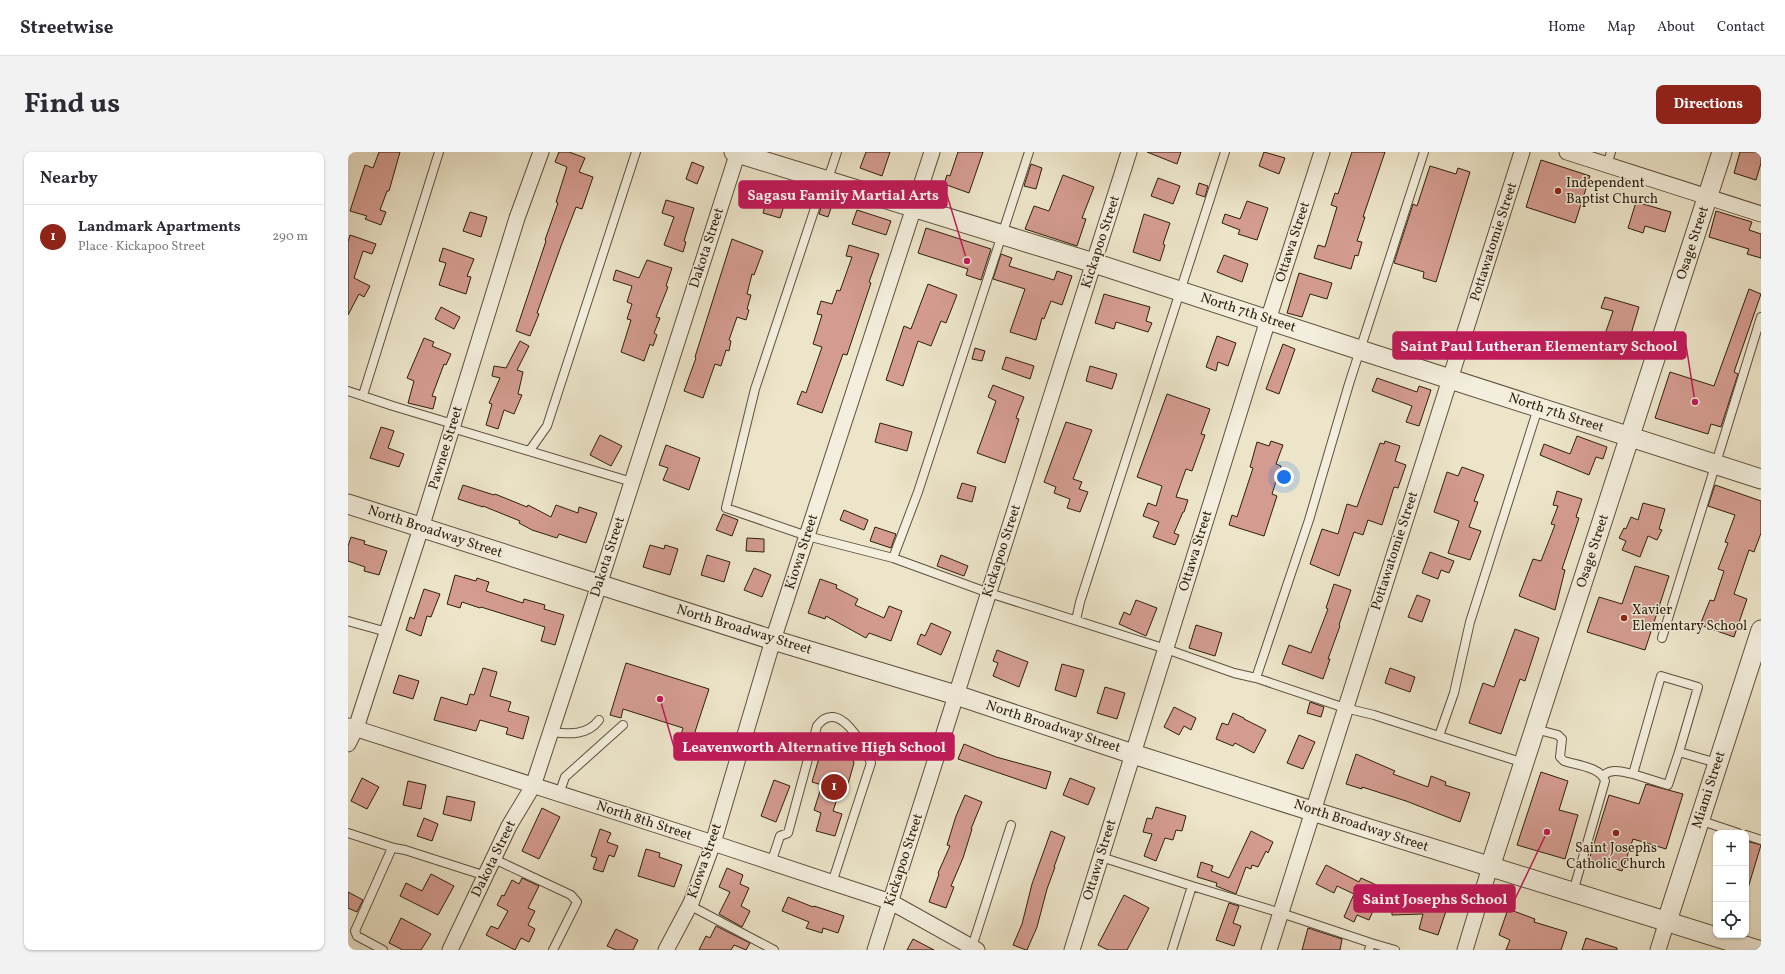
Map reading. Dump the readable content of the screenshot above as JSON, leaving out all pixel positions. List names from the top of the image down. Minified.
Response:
{"streets":{"street":["Kickapoo Street","Ottawa Street","Pottawatomie Street","Osage Street","Dakota Street","North 7th Street","Pawnee Street","North Broadway Street","Kiowa Street","Miami Street","North 8th Street"]},"crossings":[["Kickapoo Street","North 7th Street"],["Kickapoo Street","North Broadway Street"],["Kickapoo Street","North 8th Street"],["Ottawa Street","North 7th Street"],["Ottawa Street","North Broadway Street"],["Pottawatomie Street","North 7th Street"],["Pottawatomie Street","North Broadway Street"],["Osage Street","North 7th Street"],["Osage Street","North Broadway Street"],["Dakota Street","North 7th Street"],["Dakota Street","North Broadway Street"],["Dakota Street","North 8th Street"],["North 7th Street","Kiowa Street"],["Pawnee Street","North Broadway Street"],["Pawnee Street","North 8th Street"],["North Broadway Street","Kiowa Street"],["North Broadway Street","Miami Street"],["Kiowa Street","North 8th Street"]],"places":["Independent Baptist Church","Sagasu Family Martial Arts","Saint Paul Lutheran Elementary School","Xavier Elementary School","Leavenworth Alternative High School","Saint Josephs School","Saint Josephs Catholic Church"],"page":{"header":"Streetwise","nav":["Home","Map","About","Contact"],"title":"Find us","buttons":"Directions","heading":"Nearby","list":[{"mark":"1","name":"Landmark Apartments","note":"Place · Kickapoo Street","value":"290 m"}],"pins":"1","map_buttons":["+","−"]}}
